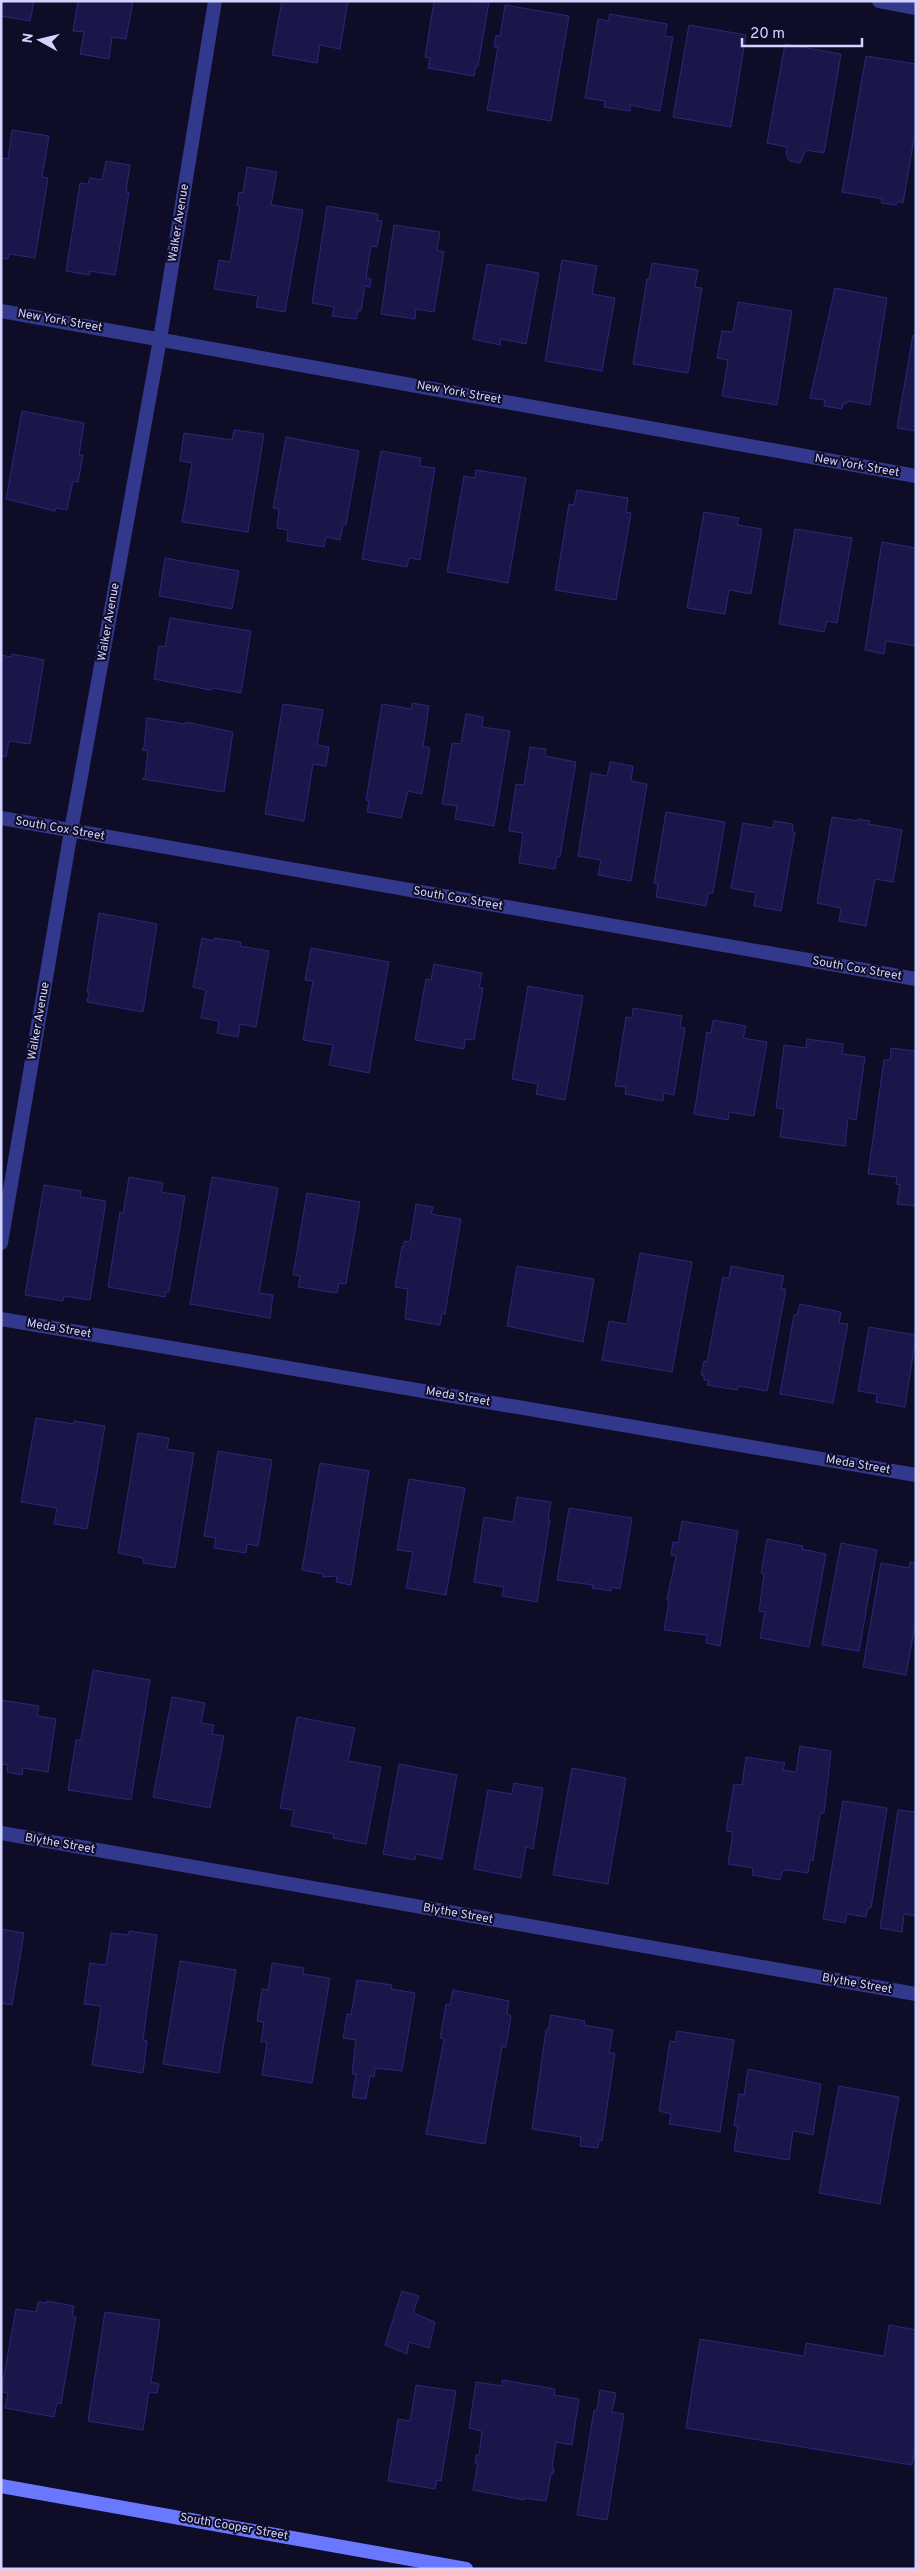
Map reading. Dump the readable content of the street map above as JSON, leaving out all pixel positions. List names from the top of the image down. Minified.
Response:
{"streets":{"main road":["South Cooper Street"],"street":["Walker Avenue","New York Street","South Cox Street","Meda Street","Blythe Street"]},"crossings":[["Walker Avenue","New York Street"],["Walker Avenue","South Cox Street"]],"scale_bar":"20 m","north":"left"}
